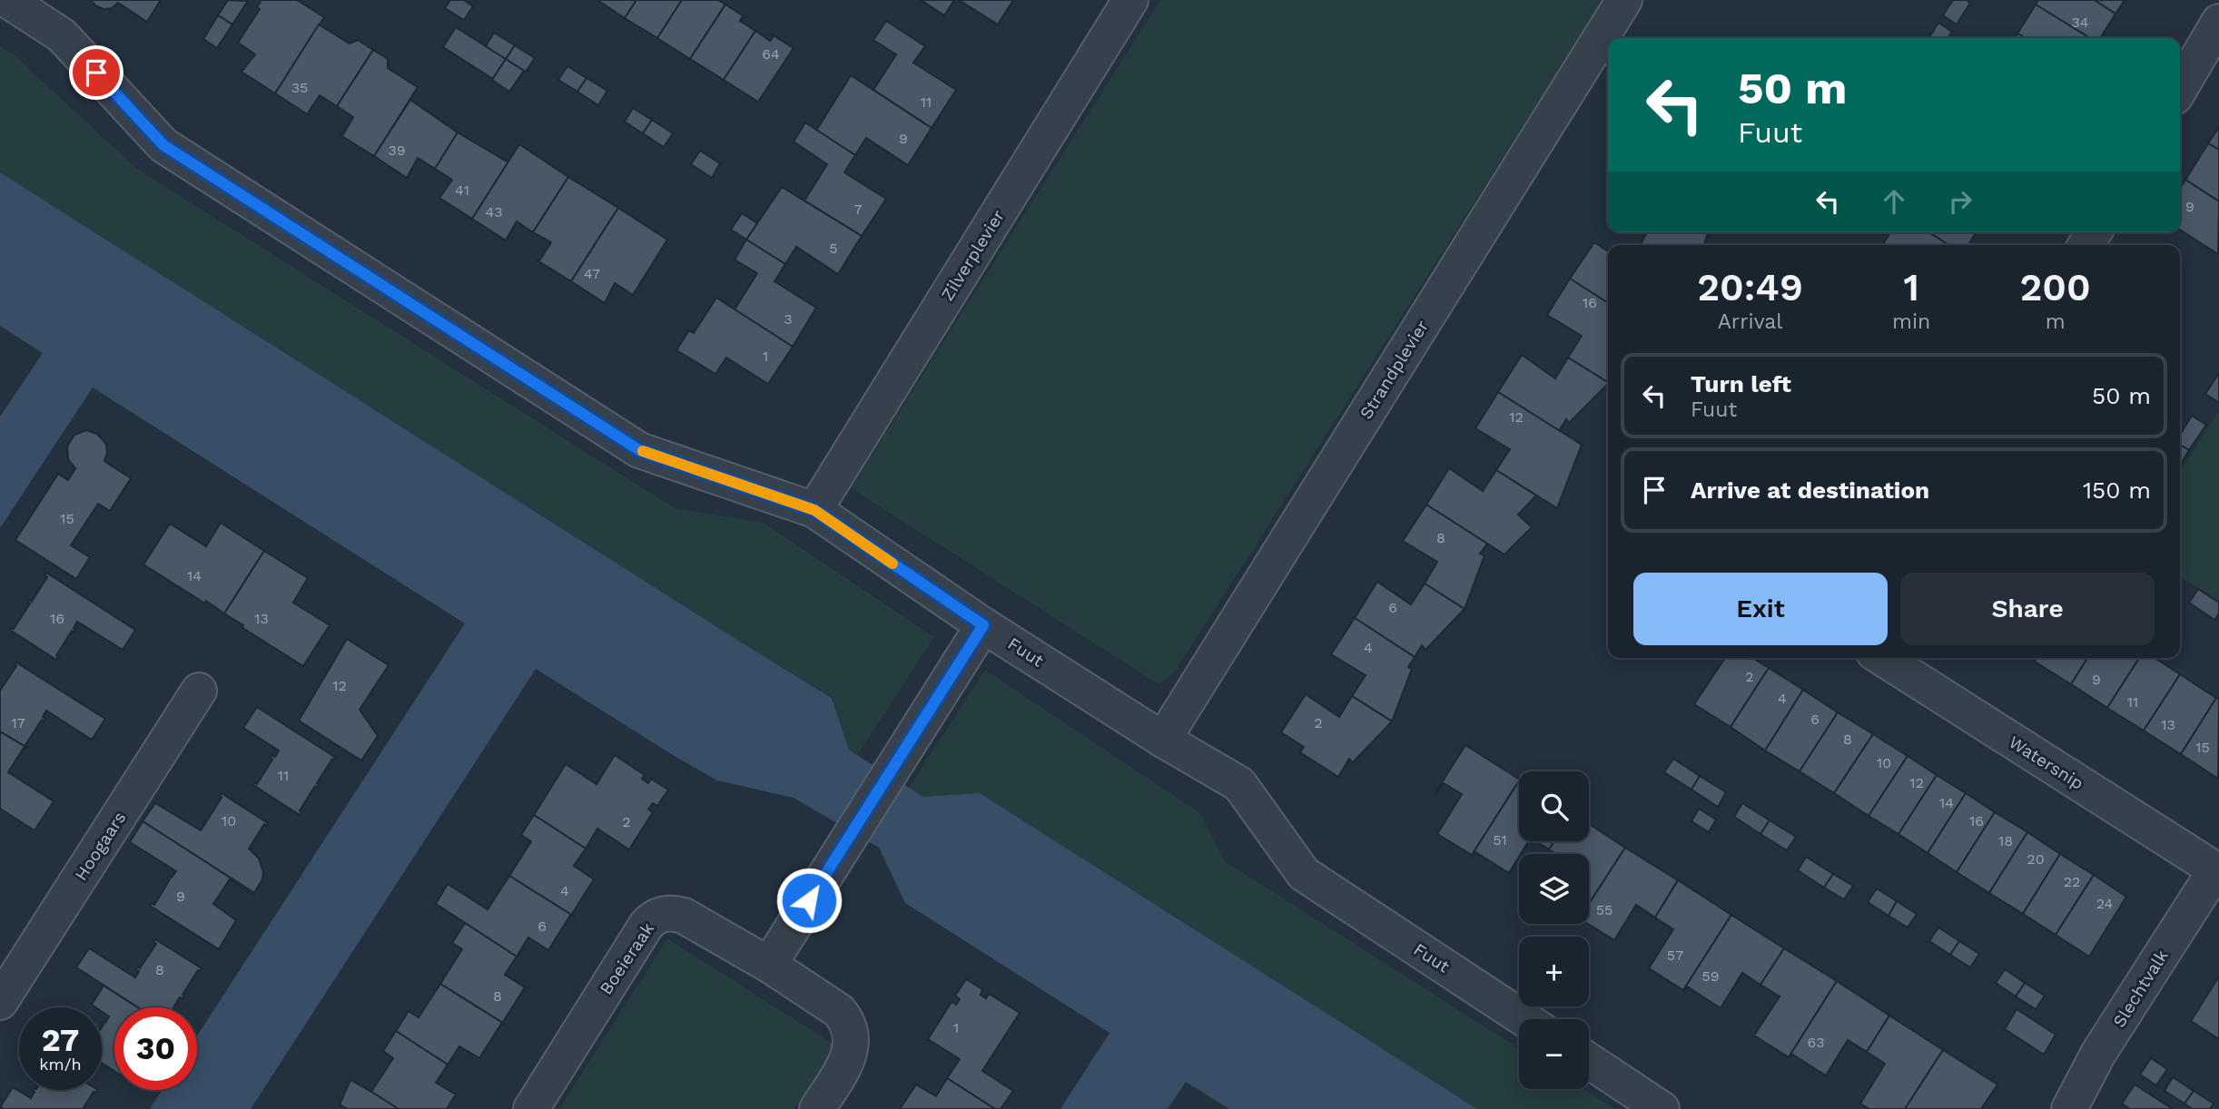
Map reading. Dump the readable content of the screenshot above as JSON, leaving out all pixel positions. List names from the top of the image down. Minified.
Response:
{"streets":{"street":["Zilverplevier","Strandplevier","Fuut","Watersnip","Hoogaars","Boeieraak","Slechtvalk"]},"crossings":[["Zilverplevier","Fuut"],["Strandplevier","Fuut"],["Watersnip","Slechtvalk"]],"house_numbers":["34","64","35","11","9","39","41","9","7","43","5","47","16","3","1","12","15","8","14","6","16","13","4","2","9","12","4","11","6","17","2","13","8","15","10","11","12","14","10","16","2","51","18","20","22","4","9","24","55","6","57","8","59","8","1","63"],"page":{"turn":["50 m","Fuut"],"eta":["20:49","Arrival","1","min","200","m"],"list":[{"name":"Turn left","note":"Fuut","value":"50 m"},{"name":"Arrive at destination","value":"150 m"}],"buttons":["Exit","Share"],"map_buttons":["+","−"],"speed":"27 km/h","limit":"30"}}
